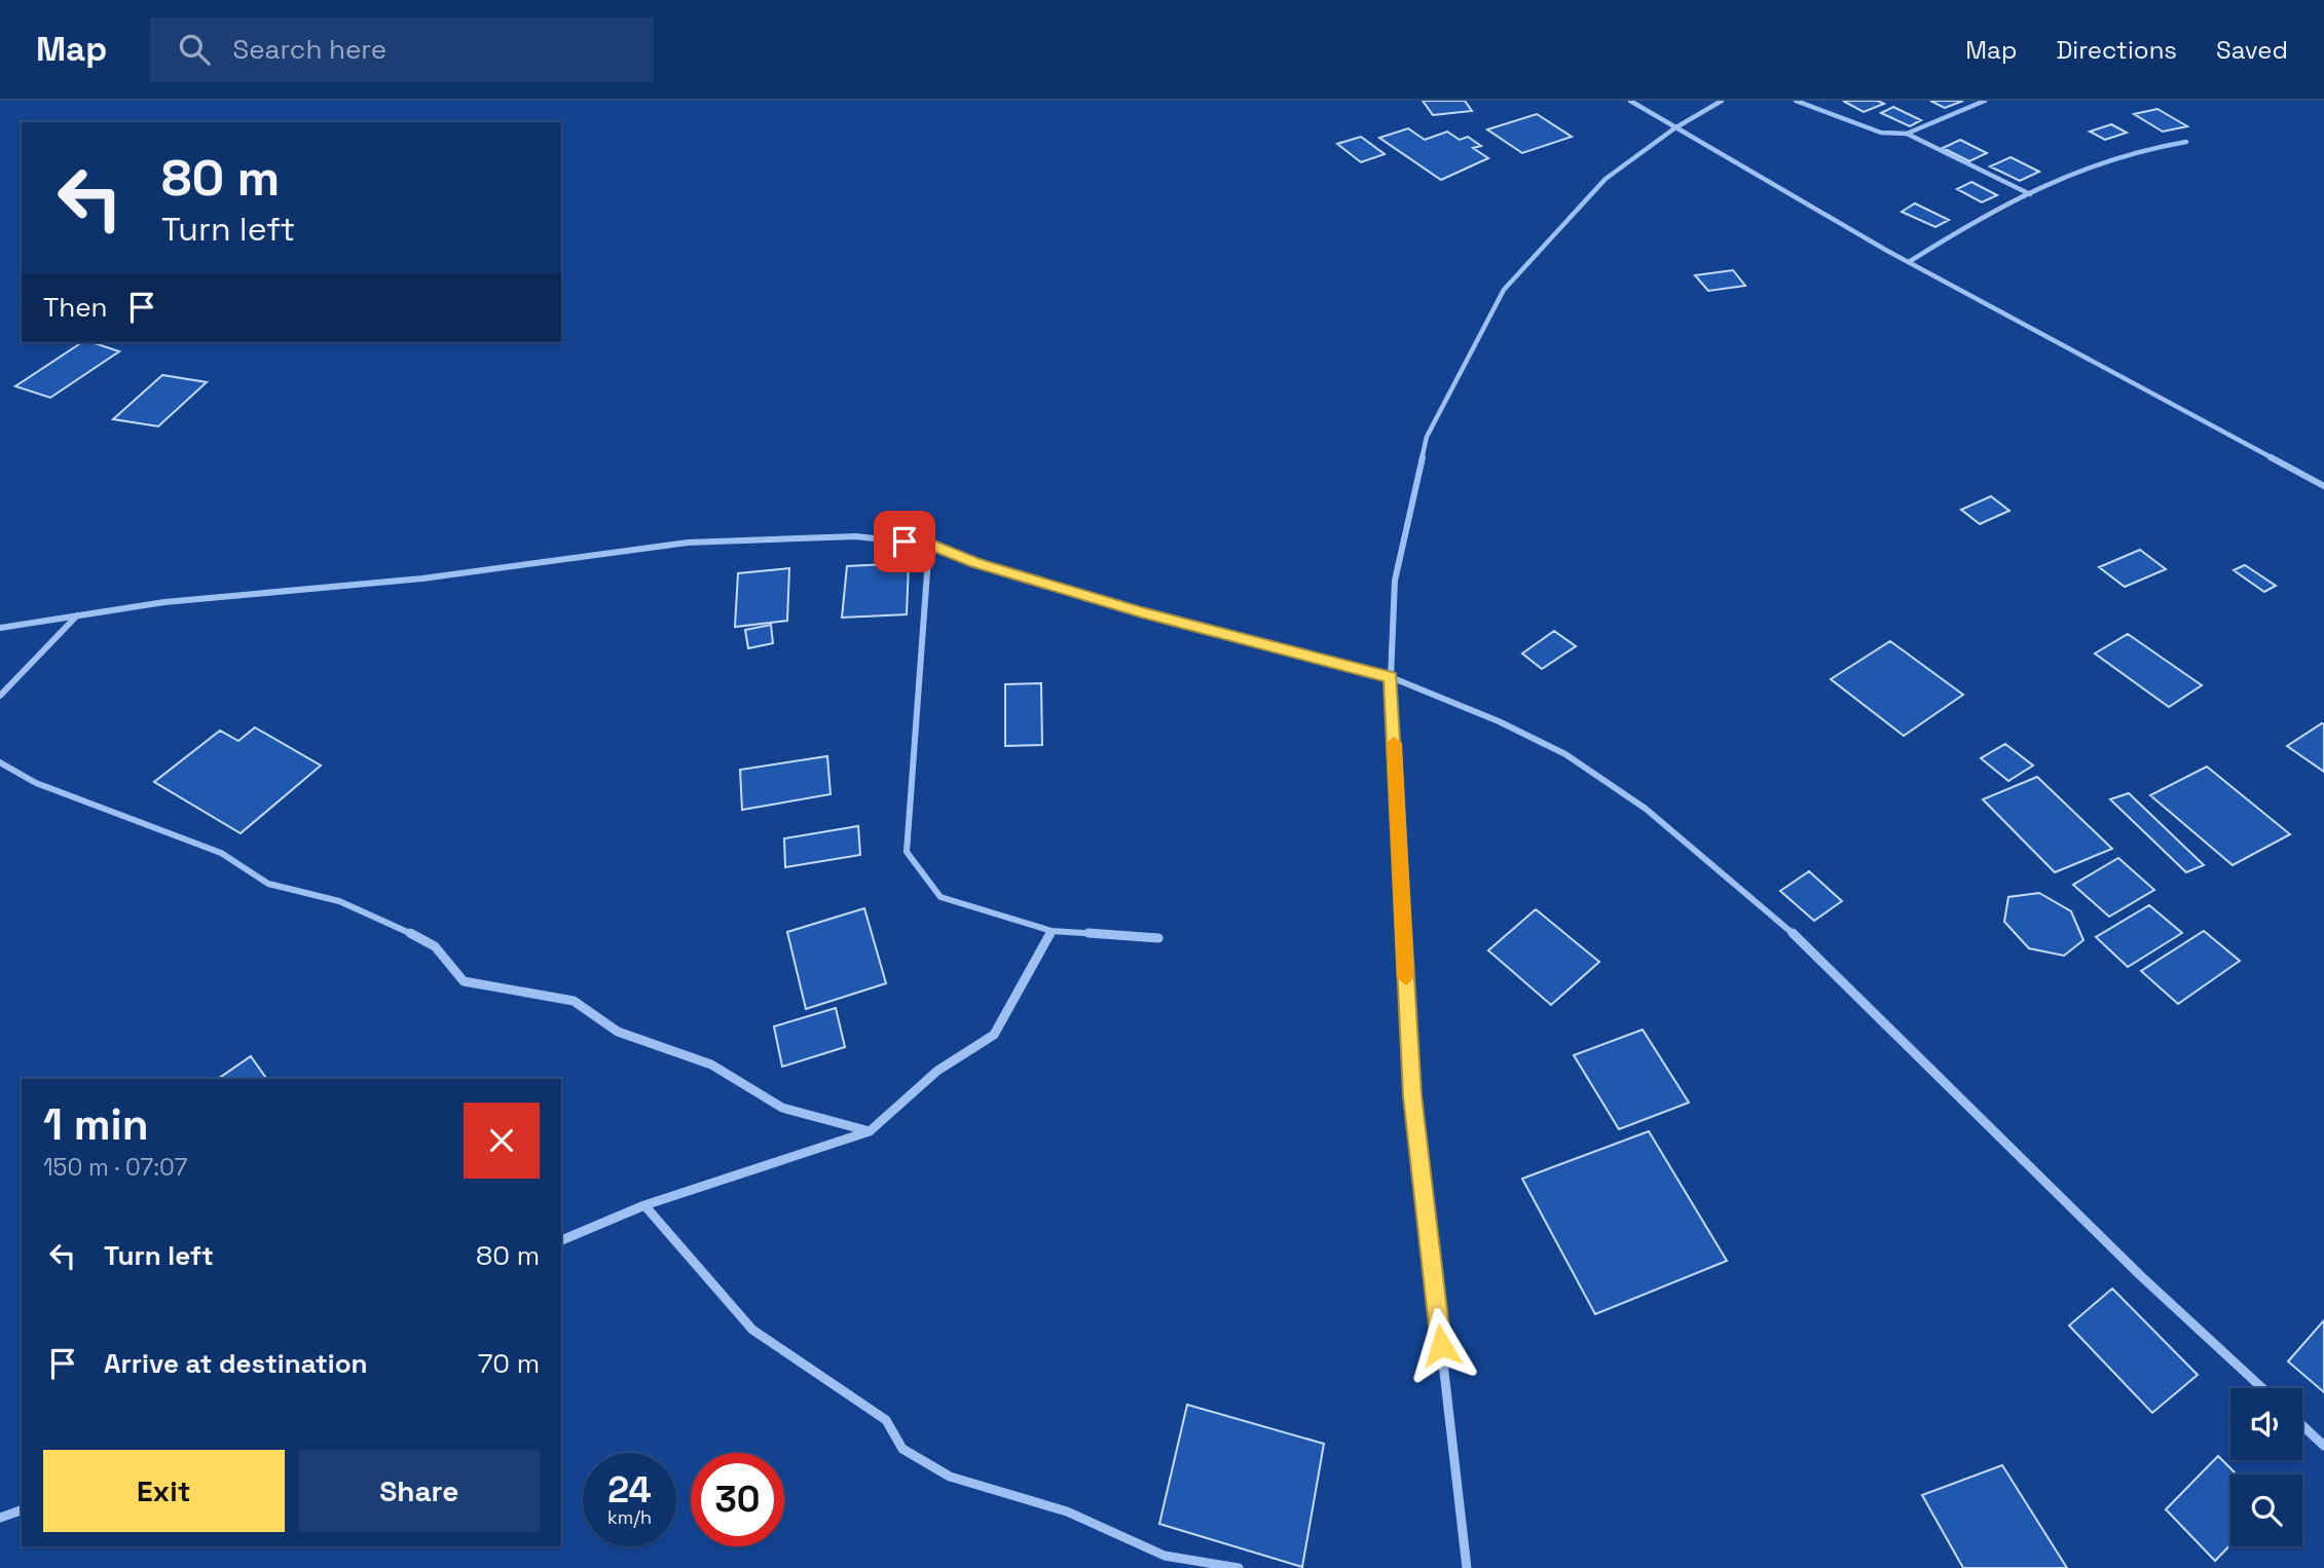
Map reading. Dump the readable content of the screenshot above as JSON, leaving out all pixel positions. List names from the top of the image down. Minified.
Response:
{"page":{"header":"Map","search":"Search here","nav":["Map","Directions","Saved"],"turn":["80 m","Turn left"],"then":"Then","heading":["1 min","150 m · 07:07"],"list":[{"name":"Turn left","value":"80 m"},{"name":"Arrive at destination","value":"70 m"}],"buttons":["Exit","Share"],"speed":"24 km/h","limit":"30"}}
